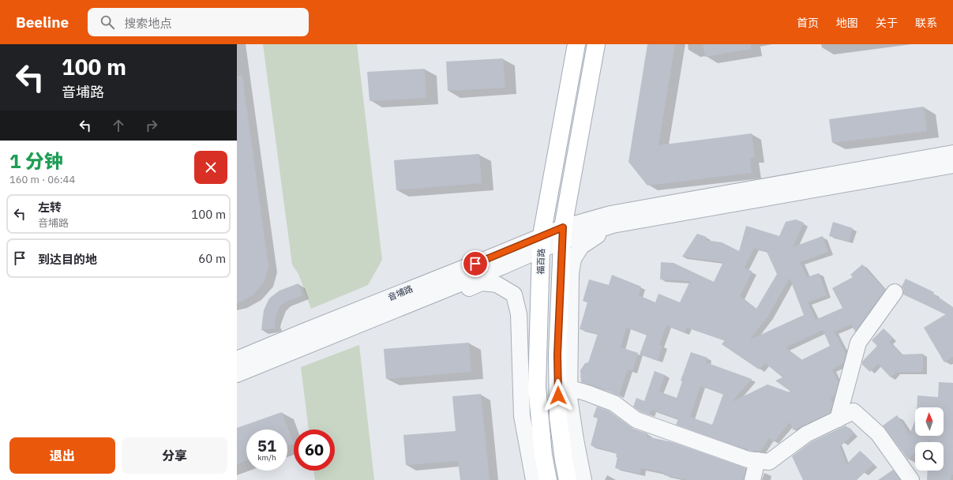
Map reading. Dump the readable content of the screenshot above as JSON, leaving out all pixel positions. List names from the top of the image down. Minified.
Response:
{"streets":{"main road":["福百路"],"street":["音埔路"]},"crossings":[["福百路","音埔路"]],"north":"top","page":{"header":"Beeline","search":"搜索地点","nav":["首页","地图","关于","联系"],"turn":["100 m","音埔路"],"heading":["1 分钟","160 m · 06:44"],"list":[{"name":"左转","note":"音埔路","value":"100 m"},{"name":"到达目的地","value":"60 m"}],"speed":"51 km/h","limit":"60","buttons":["退出","分享"]}}
